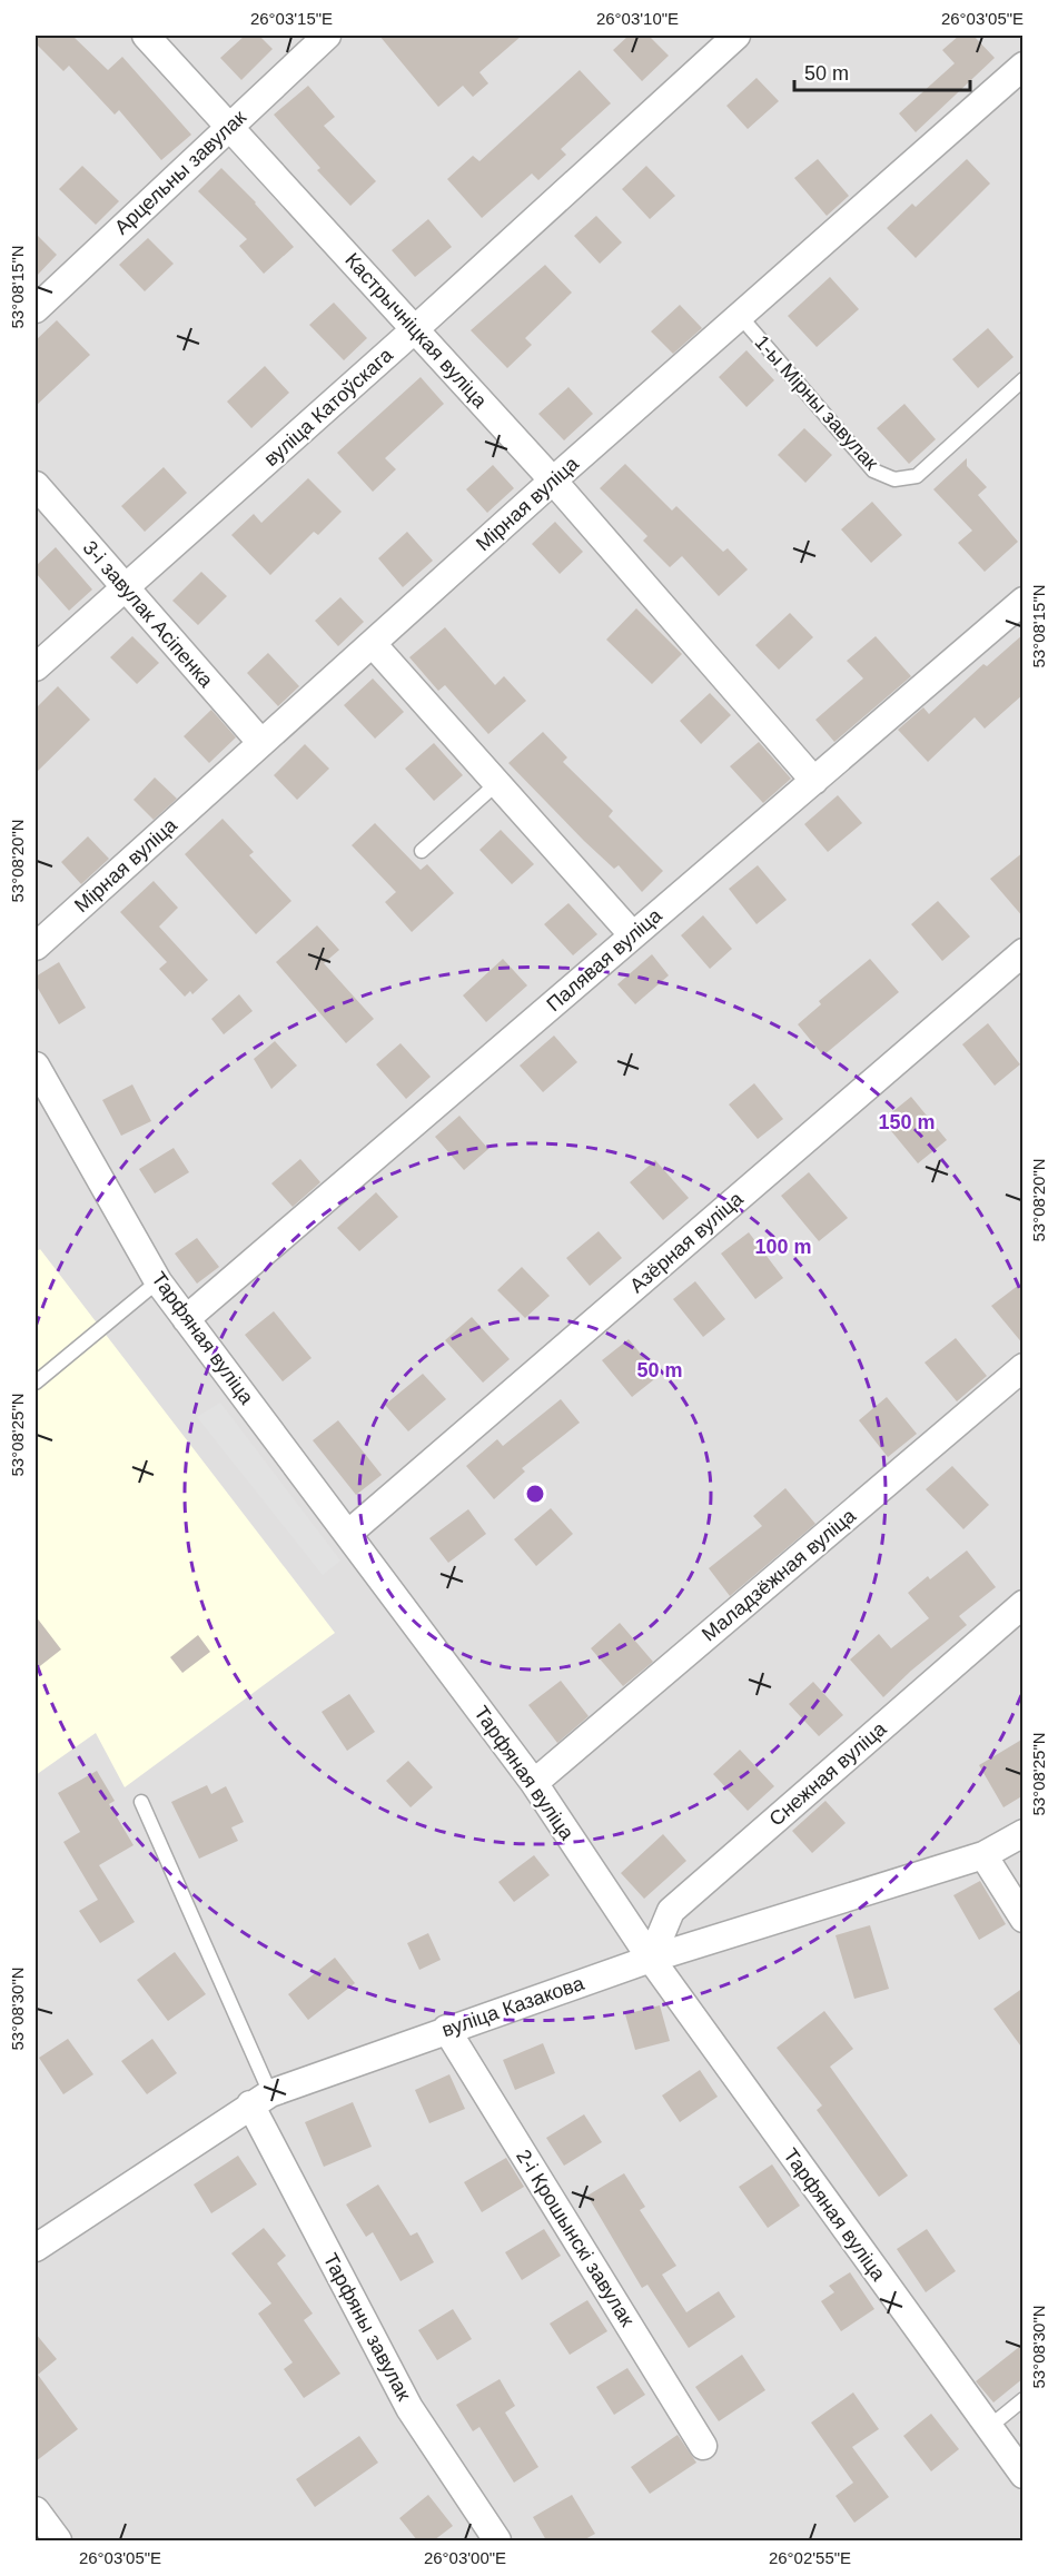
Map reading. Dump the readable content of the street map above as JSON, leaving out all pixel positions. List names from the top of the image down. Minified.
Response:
{"streets":{"street":["Арцельны завулак","Кастрычніцкая вуліца","вуліца Катоўскага","Мірная вуліца","3-і завулак Асіпенка","Палявая вуліца","Азёрная вуліца","Тарфяная вуліца","Маладзёжная вуліца","Снежная вуліца","вуліца Казакова","2-і Крошынскі завулак","Тарфяны завулак"],"lane":["1-ы Мірны завулак"]},"crossings":[["Арцельны завулак","Кастрычніцкая вуліца"],["Кастрычніцкая вуліца","вуліца Катоўскага"],["Кастрычніцкая вуліца","Мірная вуліца"],["Кастрычніцкая вуліца","Палявая вуліца"],["1-ы Мірны завулак","Мірная вуліца"],["вуліца Катоўскага","3-і завулак Асіпенка"],["Мірная вуліца","3-і завулак Асіпенка"],["Палявая вуліца","Тарфяная вуліца"],["Азёрная вуліца","Тарфяная вуліца"],["Тарфяная вуліца","Маладзёжная вуліца"],["Тарфяная вуліца","Снежная вуліца"],["Тарфяная вуліца","вуліца Казакова"],["Снежная вуліца","вуліца Казакова"],["вуліца Казакова","2-і Крошынскі завулак"],["вуліца Казакова","Тарфяны завулак"]],"scale_bar":"50 m","coordinates":["26°03'15\"E","26°03'10\"E","26°03'05\"E","53°08'15\"N","53°08'20\"N","53°08'25\"N","53°08'30\"N","26°03'00\"E","26°02'55\"E"],"rings":["150 m","100 m","50 m"]}
